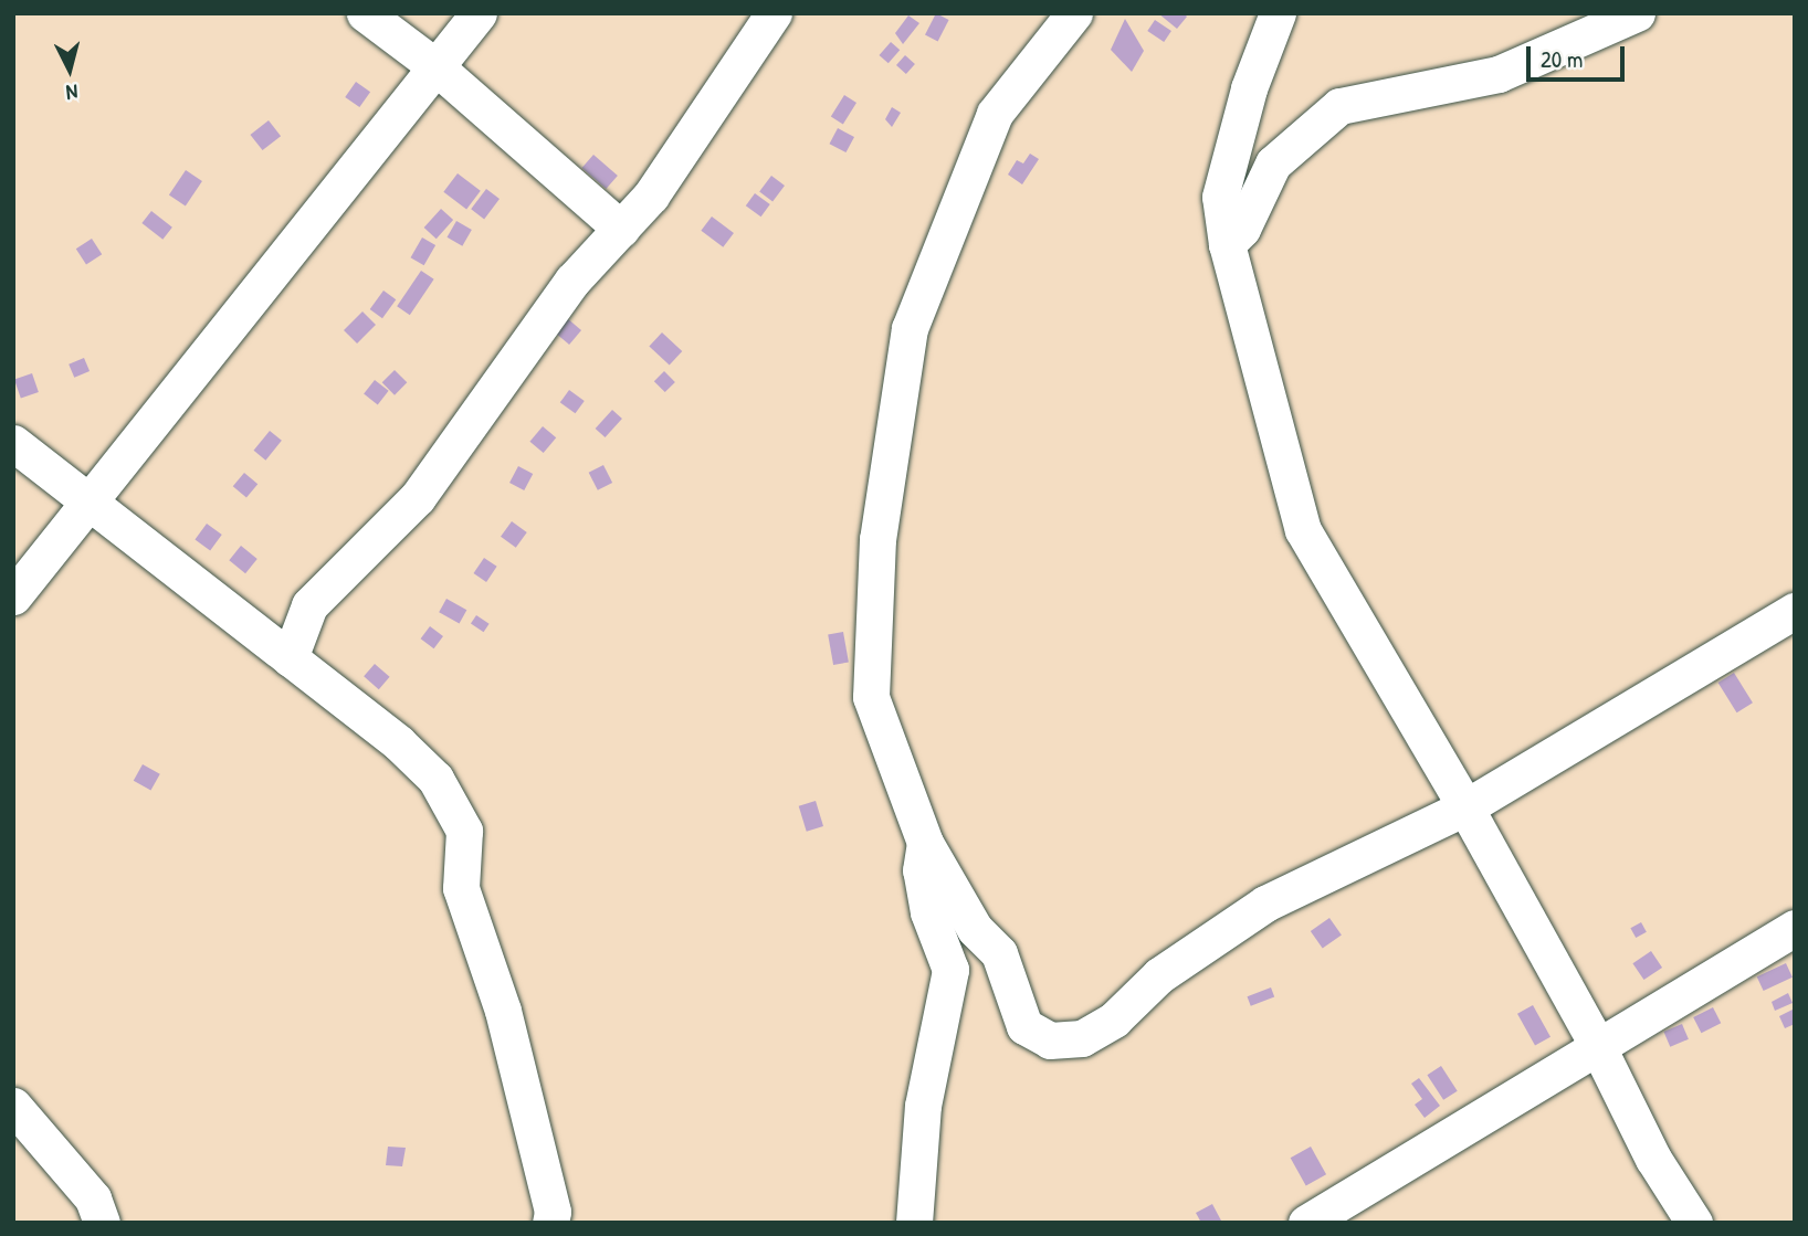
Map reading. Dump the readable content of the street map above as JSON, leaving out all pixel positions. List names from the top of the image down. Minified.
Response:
{"scale_bar":"20 m","north":"bottom"}
